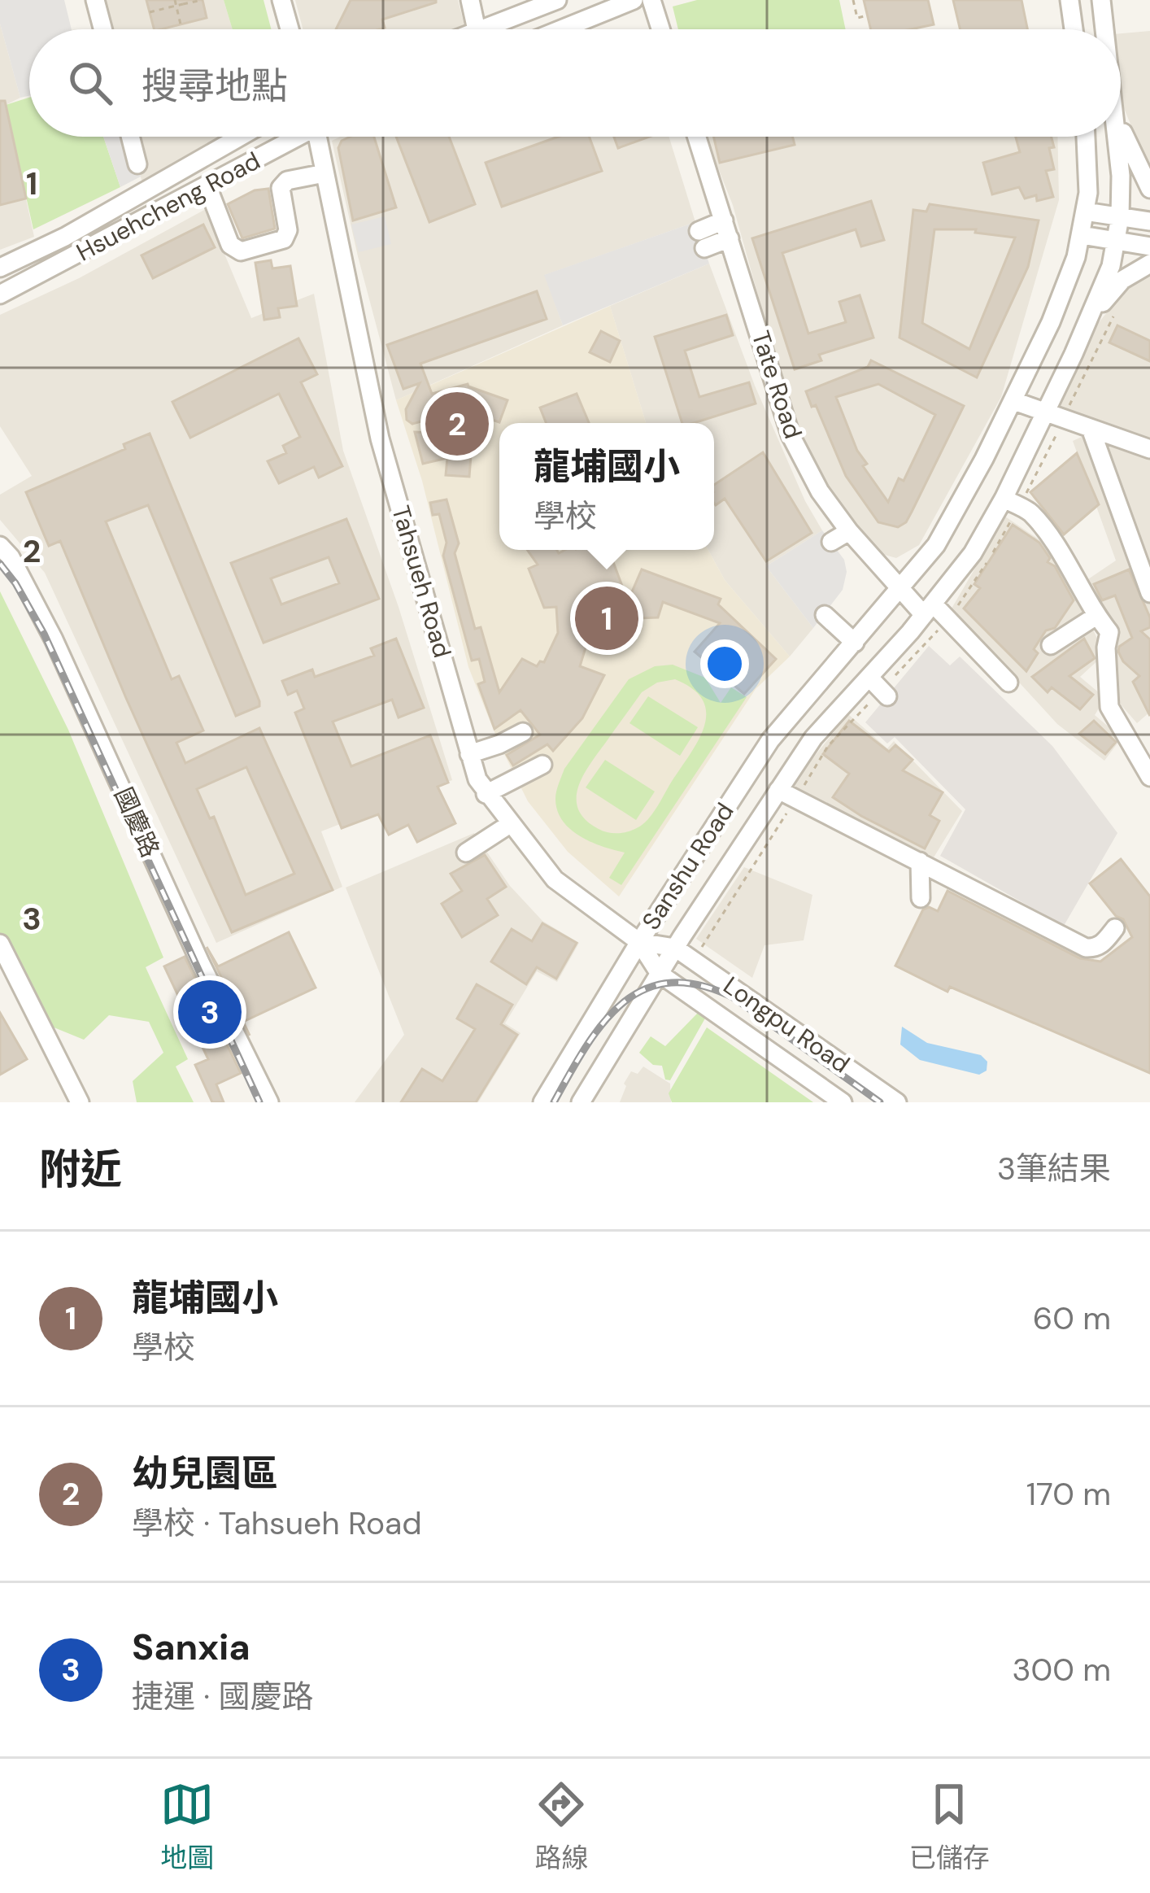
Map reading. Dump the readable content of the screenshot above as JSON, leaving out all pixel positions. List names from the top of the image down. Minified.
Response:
{"streets":{"street":["Hsuehcheng Road","Tate Road","Tahsueh Road","國慶路","Sanshu Road","Longpu Road"]},"crossings":[["Tate Road","Sanshu Road"],["Tahsueh Road","Sanshu Road"],["Tahsueh Road","Longpu Road"],["Sanshu Road","Longpu Road"]],"page":{"search":"搜尋地點","pins":["2","1","3"],"popup":["龍埔國小","學校"],"heading":["附近","3筆結果"],"list":[{"mark":"1","name":"龍埔國小","note":"學校","value":"60 m"},{"mark":"2","name":"幼兒園區","note":"學校 · Tahsueh Road","value":"170 m"},{"mark":"3","name":"Sanxia","note":"捷運 · 國慶路","value":"300 m"}],"nav":["地圖","路線","已儲存"]},"grid":{"rows":["1","2","3"]}}
